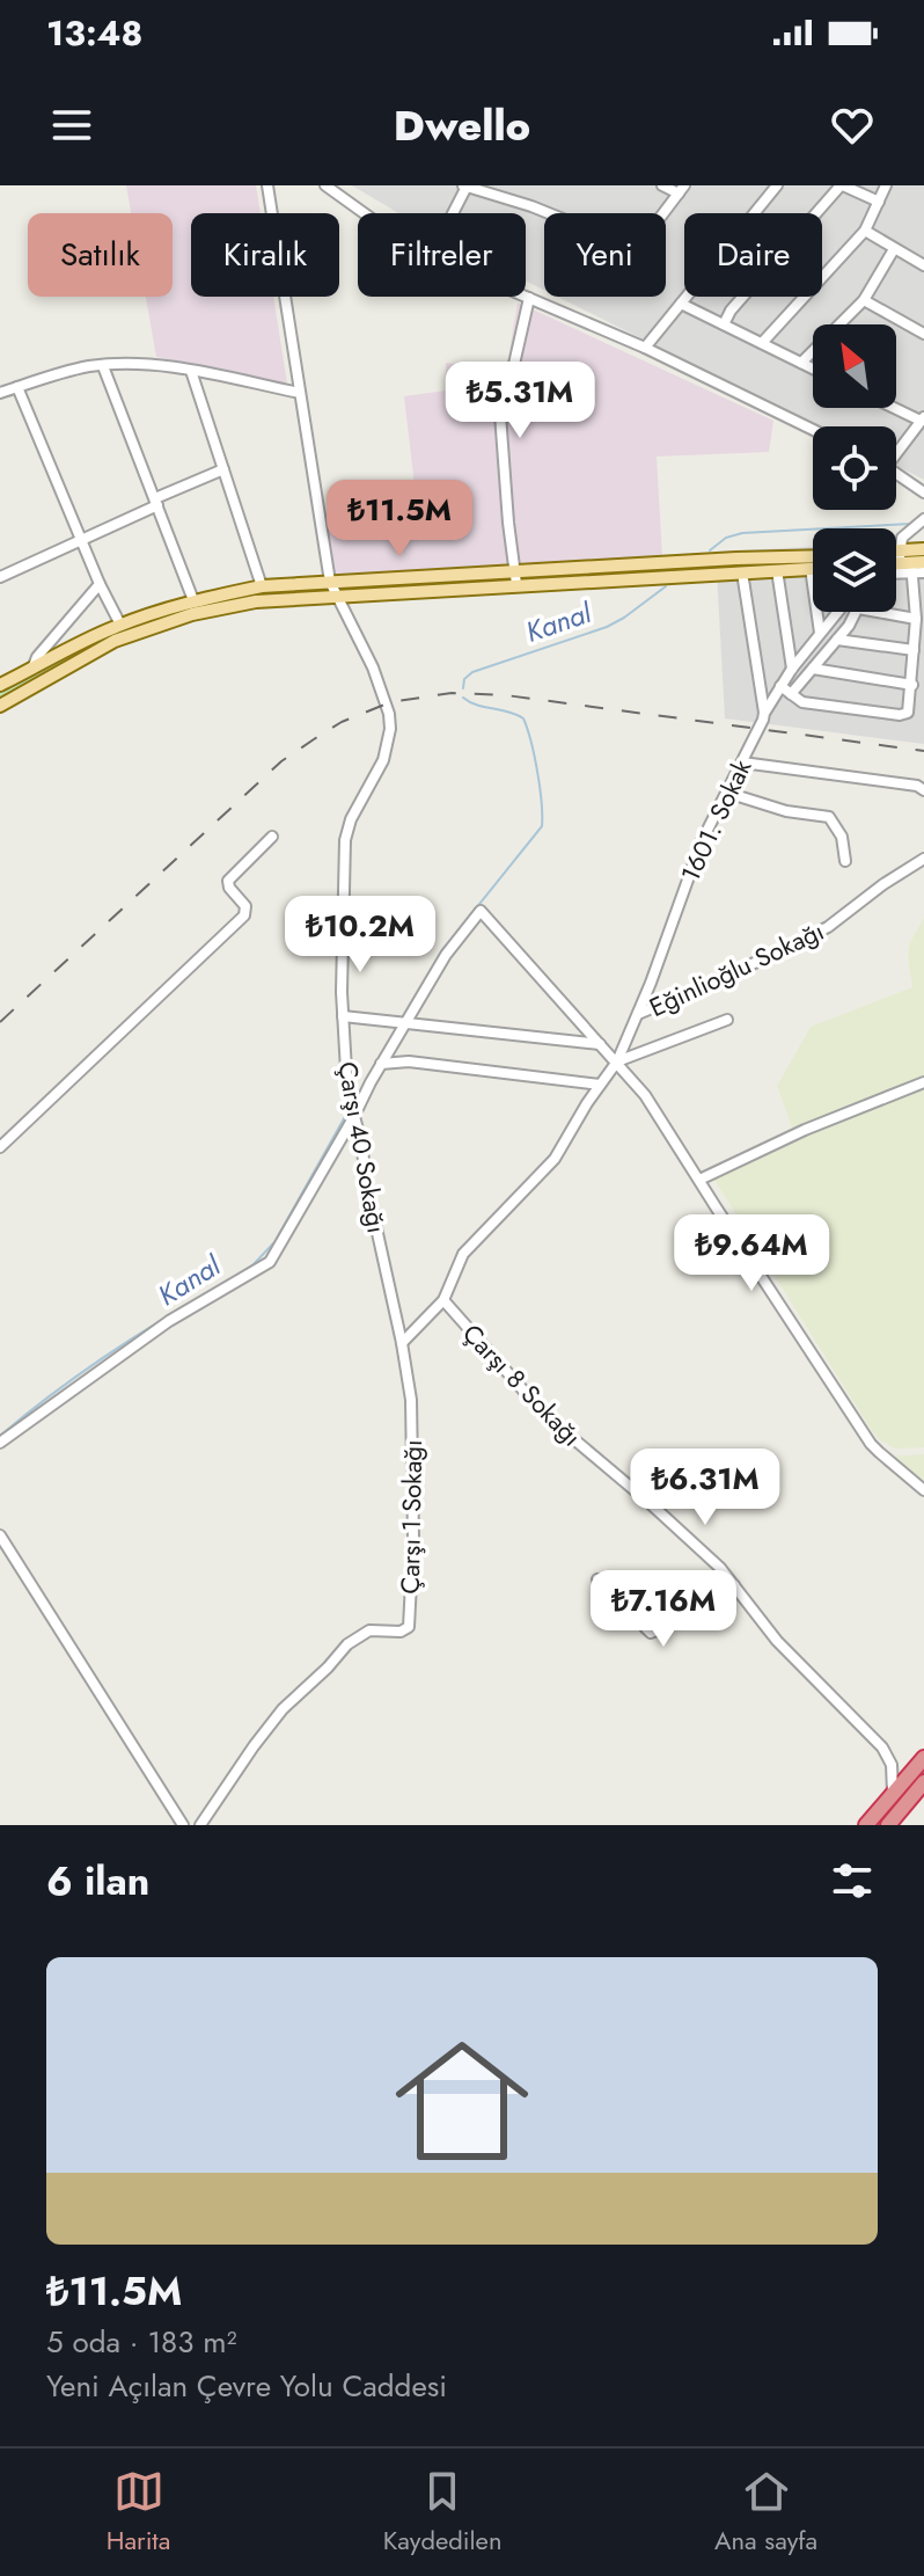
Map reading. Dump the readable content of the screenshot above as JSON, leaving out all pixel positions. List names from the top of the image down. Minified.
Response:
{"streets":{"street":["1601. Sokak","Eğinlioğlu Sokağı","Çarşı 40 Sokağı","Çarşı 8 Sokağı","Çarşı 1 Sokağı"]},"crossings":[["1601. Sokak","Eğinlioğlu Sokağı"],["1601. Sokak","Çarşı 8 Sokağı"],["Çarşı 40 Sokağı","Çarşı 1 Sokağı"]],"water":["Kanal"],"north":"top left","page":{"status":"13:48","header":"Dwello","chip":["Satılık","Kiralık","Filtreler","Yeni","Daire"],"price":["₺5.31M","₺11.5M","₺10.2M","₺9.64M","₺6.31M","₺7.16M"],"heading":"6 ilan","list":[{"name":"₺11.5M","note":"5 oda · 183 m² · Yeni Açılan Çevre Yolu Caddesi"}],"tabs":["Harita","Kaydedilen","Ana sayfa"]}}
